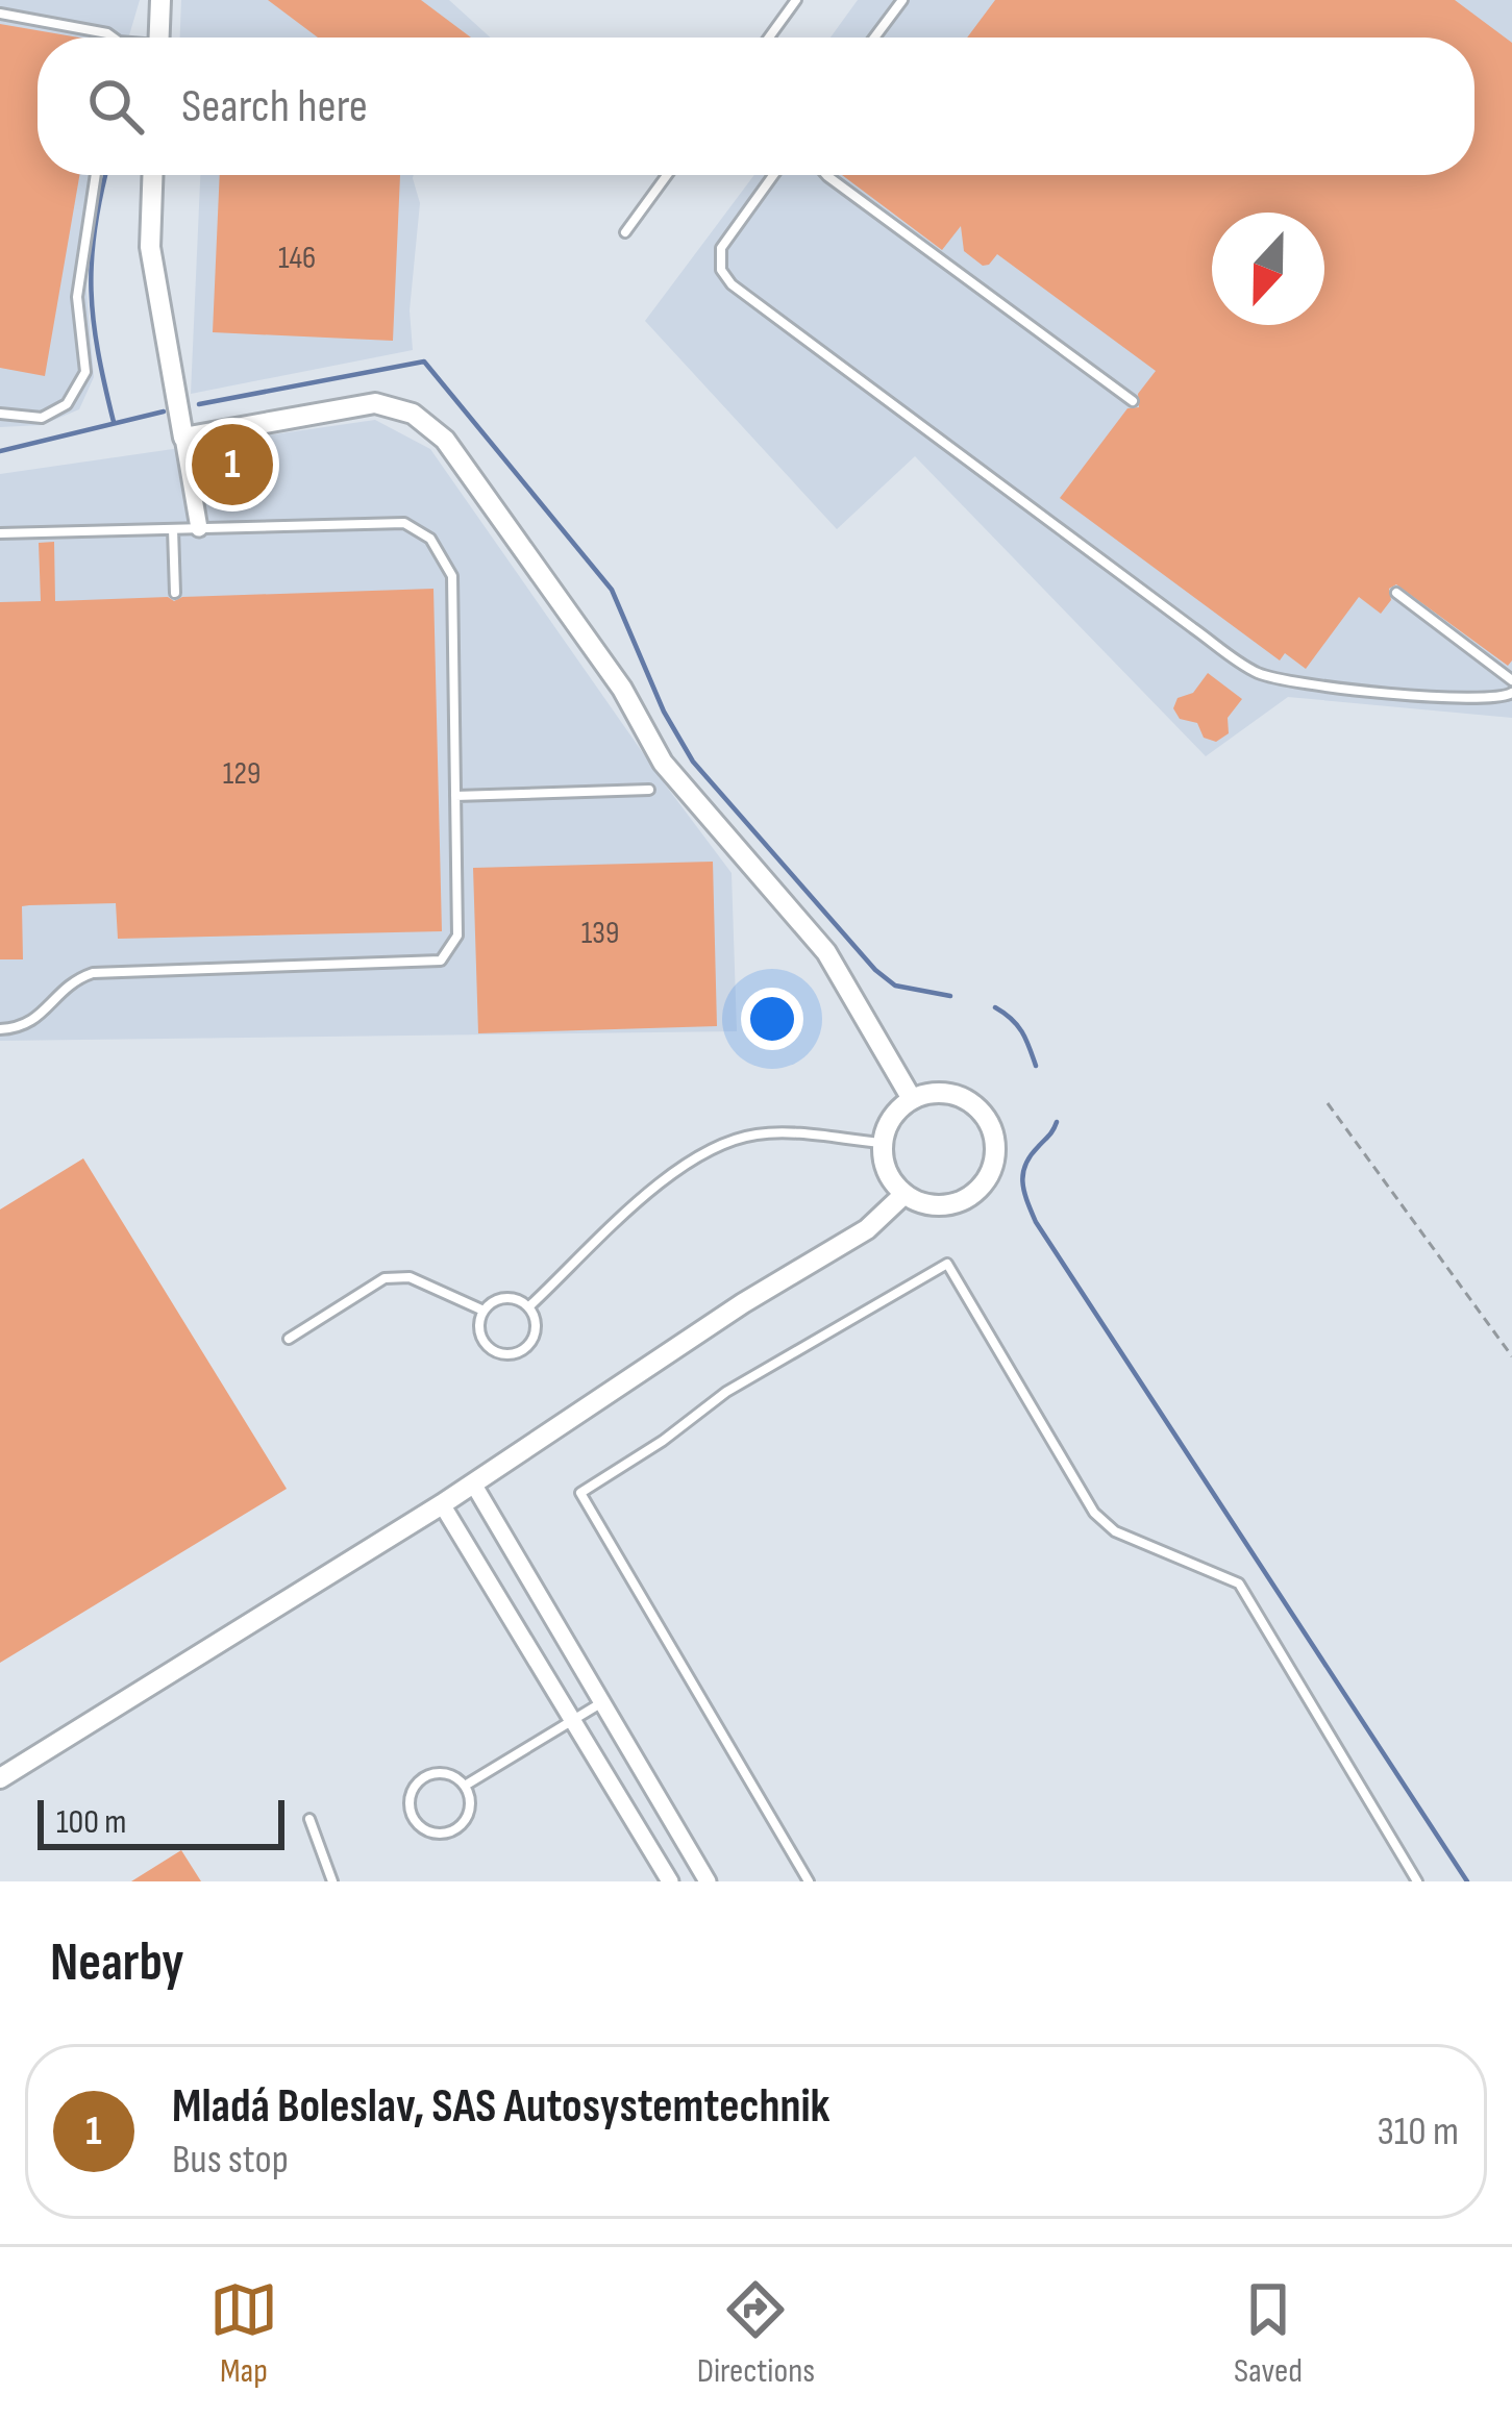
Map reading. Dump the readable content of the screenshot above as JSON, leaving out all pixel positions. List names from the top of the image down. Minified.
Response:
{"house_numbers":["146","129","139"],"scale_bar":"100 m","north":"bottom","page":{"search":"Search here","pins":"1","scale":"100 m","heading":"Nearby","list":[{"mark":"1","name":"Mladá Boleslav, SAS Autosystemtechnik","note":"Bus stop","value":"310 m"}],"nav":["Map","Directions","Saved"]}}
